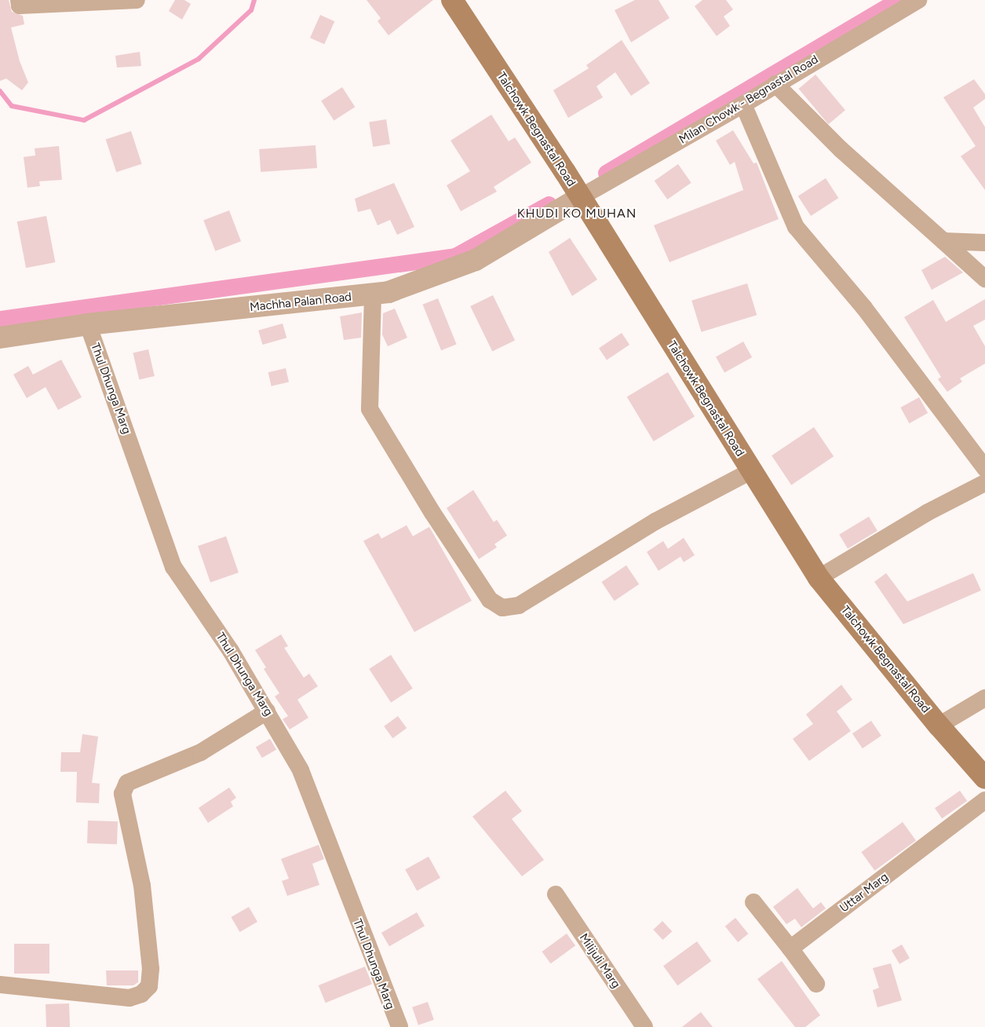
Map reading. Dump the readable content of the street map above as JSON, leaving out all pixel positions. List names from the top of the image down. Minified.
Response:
{"streets":{"main road":["Talchowk Begnastal Road"],"street":["Milan Chowk - Begnastal Road","Machha Palan Road","Thul Dhunga Marg","Uttar Marg","Milijuli Marg"]},"crossings":[["Milan Chowk - Begnastal Road","Talchowk Begnastal Road"],["Milan Chowk - Begnastal Road","Machha Palan Road"],["Talchowk Begnastal Road","Machha Palan Road"],["Machha Palan Road","Thul Dhunga Marg"]],"districts":["KHUDI KO MUHAN"]}
